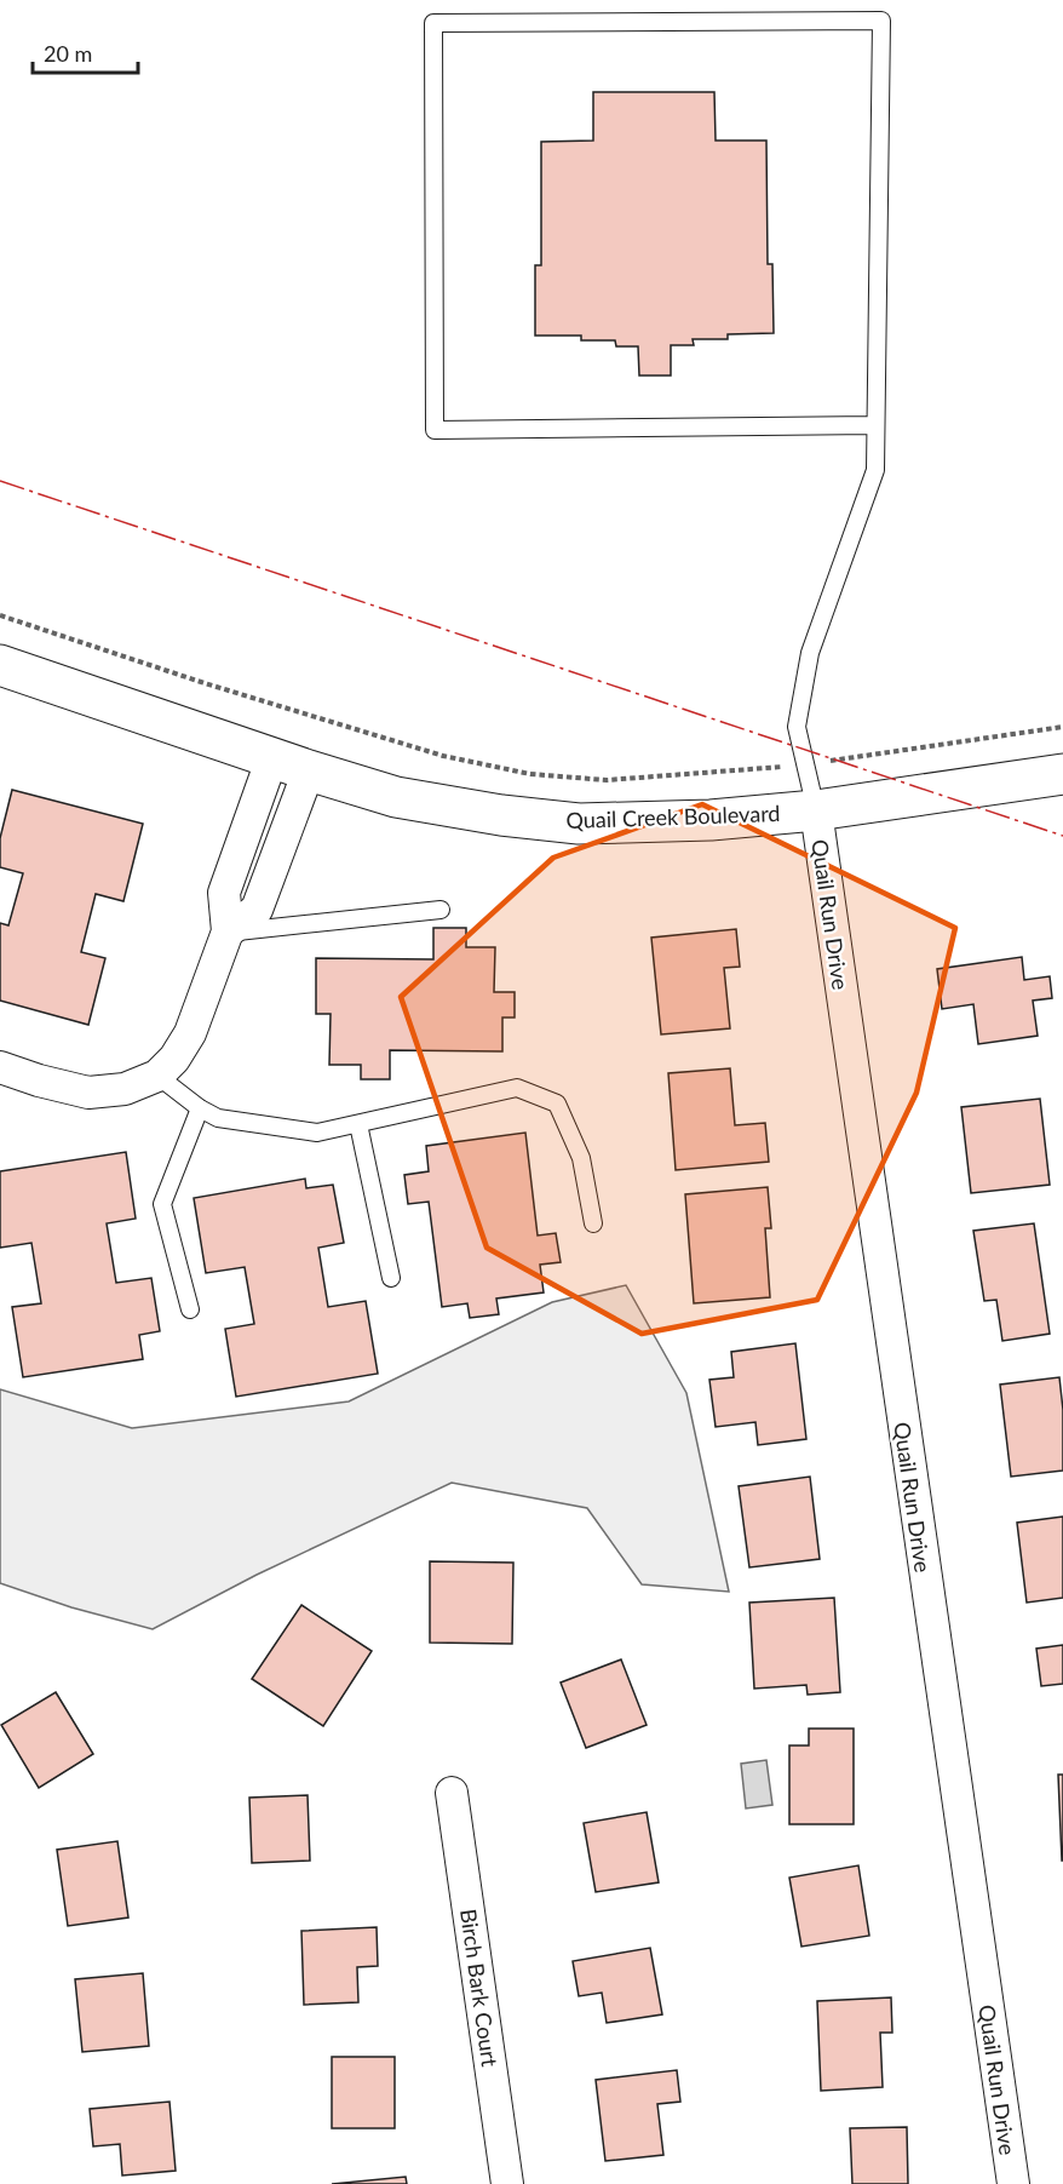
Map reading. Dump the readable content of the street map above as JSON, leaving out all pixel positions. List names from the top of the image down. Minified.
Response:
{"streets":{"street":["Quail Creek Boulevard","Quail Run Drive","Birch Bark Court"]},"crossings":[["Quail Creek Boulevard","Quail Run Drive"]],"scale_bar":"20 m"}
